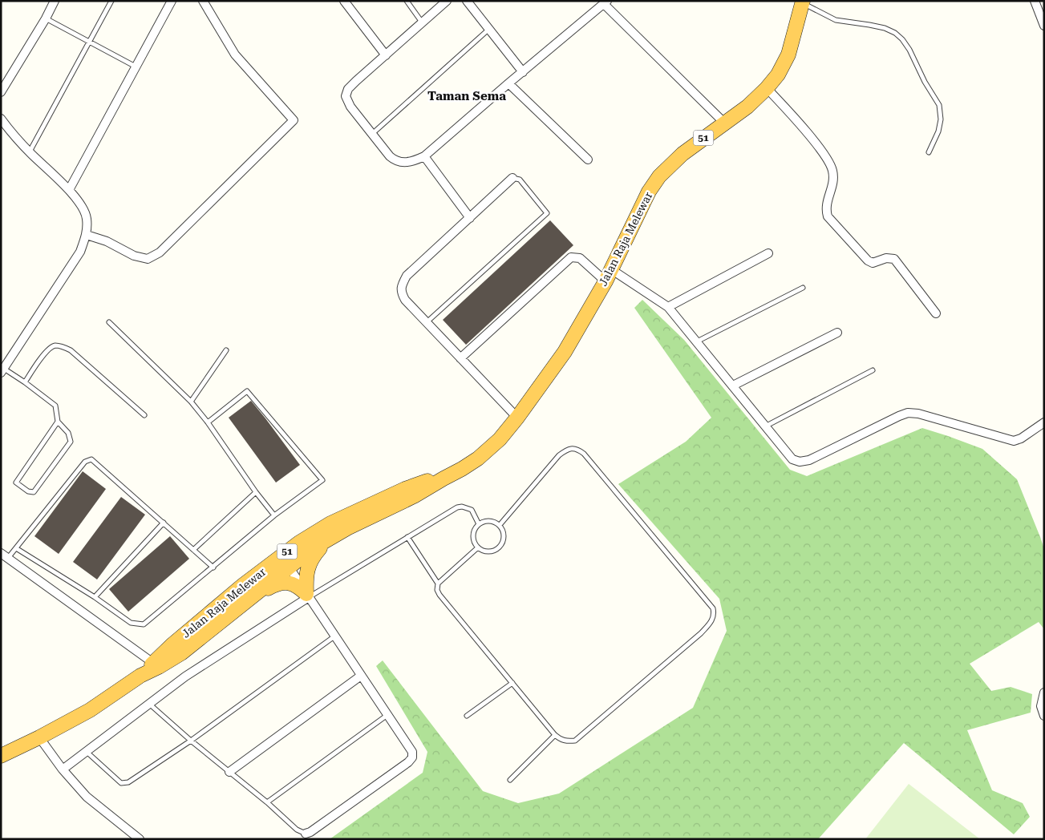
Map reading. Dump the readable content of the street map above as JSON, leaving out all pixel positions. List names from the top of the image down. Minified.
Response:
{"streets":{"highway":["51","Jalan Raja Melewar"]},"districts":["Taman Sema"]}
